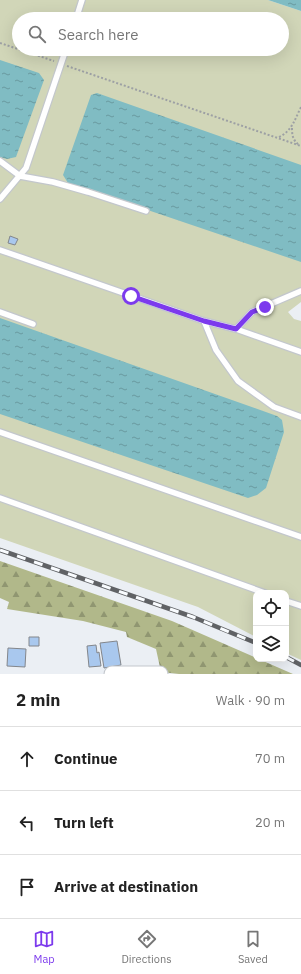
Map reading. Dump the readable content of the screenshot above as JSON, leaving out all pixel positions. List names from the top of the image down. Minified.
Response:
{"page":{"search":"Search here","heading":["2 min","Walk · 90 m"],"list":[["Continue","70 m"],["Turn left","20 m"],"Arrive at destination"],"nav":["Map","Directions","Saved"]}}
